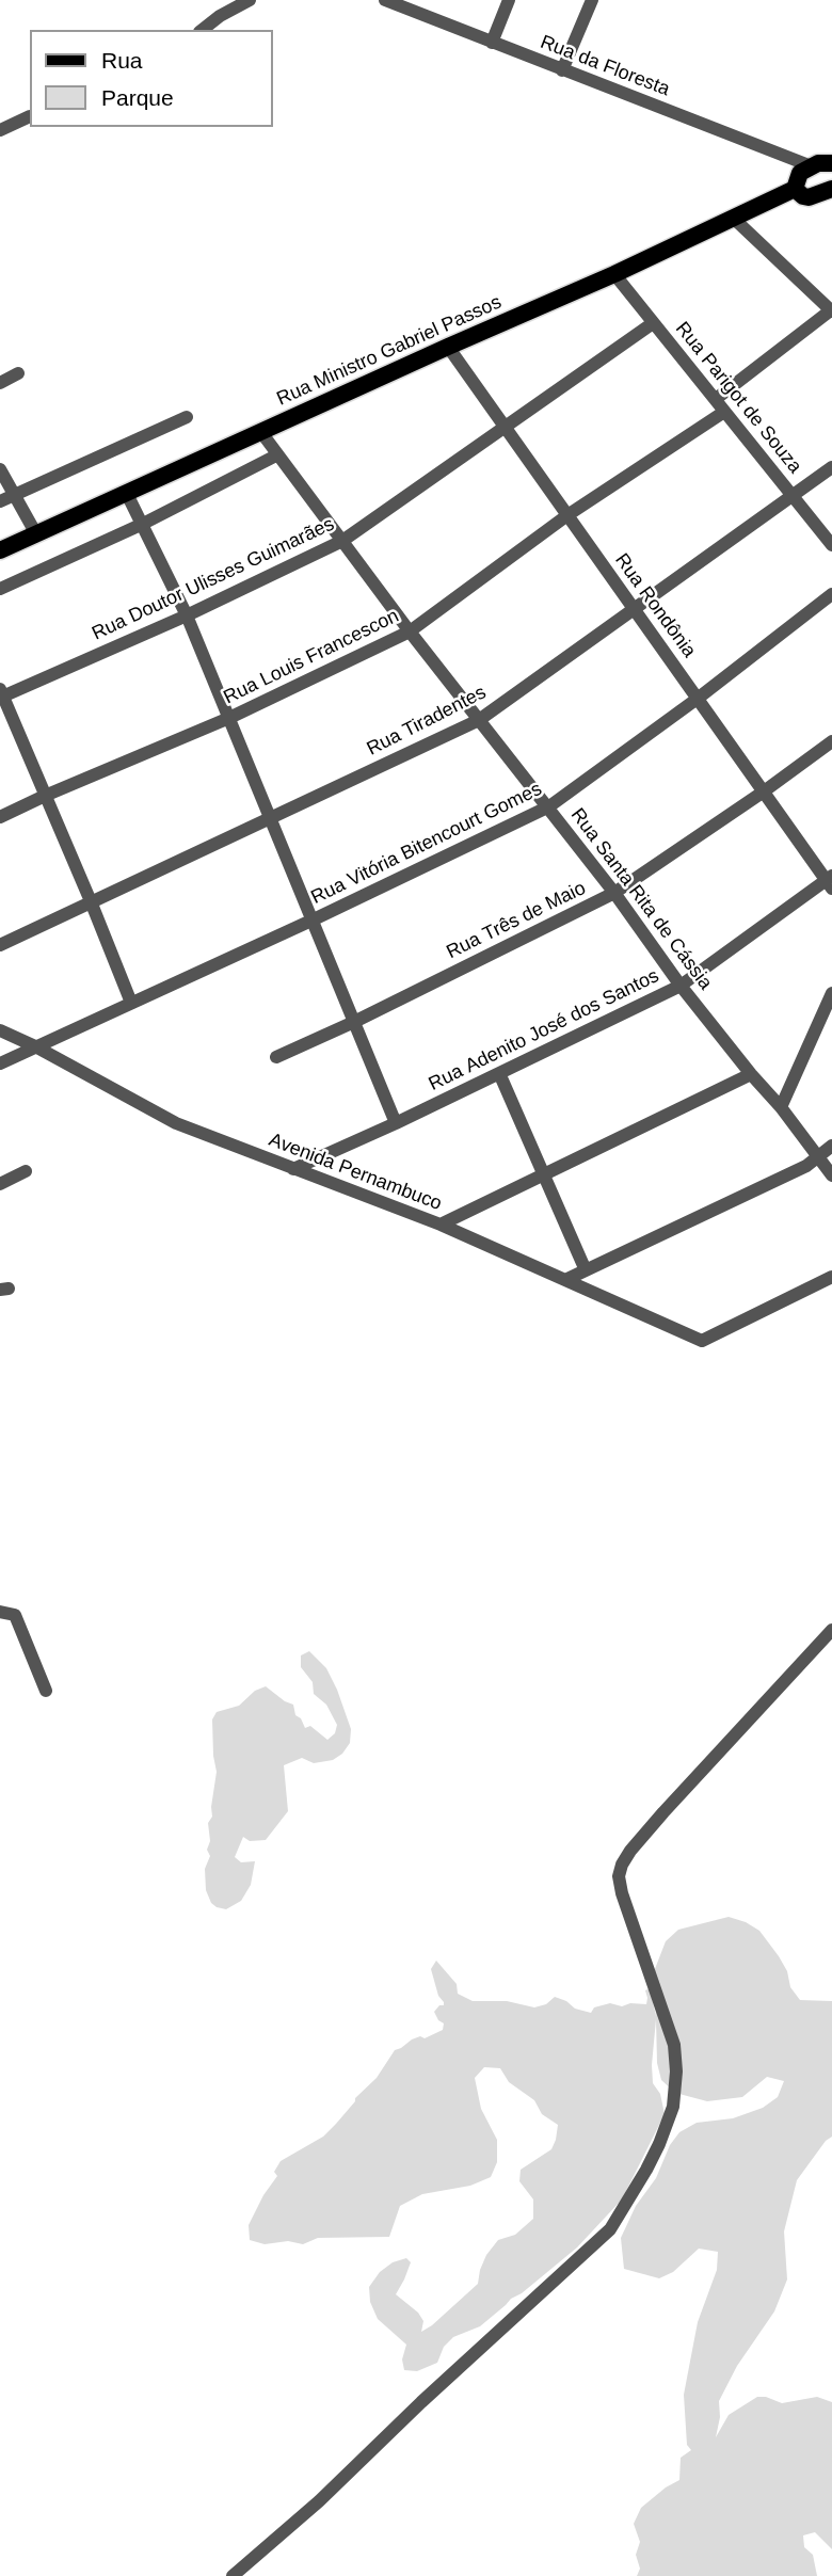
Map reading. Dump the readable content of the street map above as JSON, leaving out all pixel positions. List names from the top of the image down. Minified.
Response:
{"streets":{"main road":["Rua Ministro Gabriel Passos"],"street":["Rua da Floresta","Rua Parigot de Souza","Rua Doutor Ulisses Guimarães","Rua Rondônia","Rua Louis Francescon","Rua Tiradentes","Rua Vitória Bitencourt Gomes","Rua Santa Rita de Cássia","Rua Três de Maio","Rua Adenito José dos Santos","Avenida Pernambuco"]},"crossings":[["Rua da Floresta","Rua Ministro Gabriel Passos"],["Rua Ministro Gabriel Passos","Rua Parigot de Souza"],["Rua Ministro Gabriel Passos","Rua Rondônia"],["Rua Ministro Gabriel Passos","Rua Santa Rita de Cássia"],["Rua Parigot de Souza","Rua Doutor Ulisses Guimarães"],["Rua Parigot de Souza","Rua Louis Francescon"],["Rua Parigot de Souza","Rua Tiradentes"],["Rua Doutor Ulisses Guimarães","Rua Rondônia"],["Rua Doutor Ulisses Guimarães","Rua Santa Rita de Cássia"],["Rua Rondônia","Rua Louis Francescon"],["Rua Rondônia","Rua Tiradentes"],["Rua Rondônia","Rua Vitória Bitencourt Gomes"],["Rua Rondônia","Rua Três de Maio"],["Rua Rondônia","Rua Adenito José dos Santos"],["Rua Louis Francescon","Rua Santa Rita de Cássia"],["Rua Tiradentes","Rua Santa Rita de Cássia"],["Rua Vitória Bitencourt Gomes","Rua Santa Rita de Cássia"],["Rua Vitória Bitencourt Gomes","Avenida Pernambuco"],["Rua Santa Rita de Cássia","Rua Três de Maio"],["Rua Santa Rita de Cássia","Rua Adenito José dos Santos"],["Rua Adenito José dos Santos","Avenida Pernambuco"]],"legend":["Rua","Parque"]}
